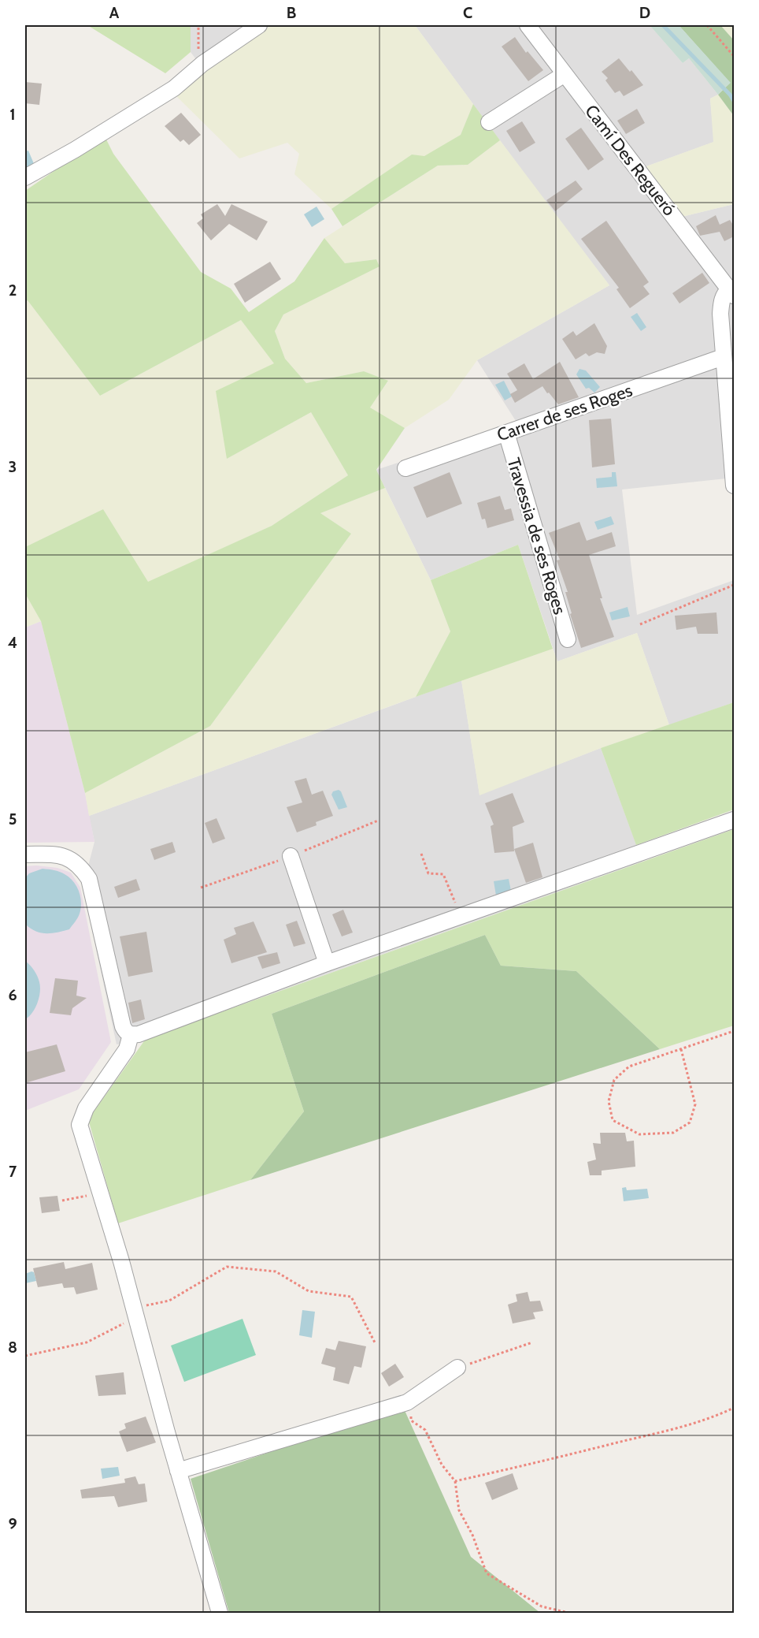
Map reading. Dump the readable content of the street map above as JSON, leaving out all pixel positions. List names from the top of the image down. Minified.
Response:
{"streets":{"street":["Camí Des Regueró","Carrer de ses Roges","Travessia de ses Roges"]},"crossings":[["Carrer de ses Roges","Travessia de ses Roges"]],"grid":{"columns":["A","B","C","D"],"rows":["1","2","3","4","5","6","7","8","9"]}}
